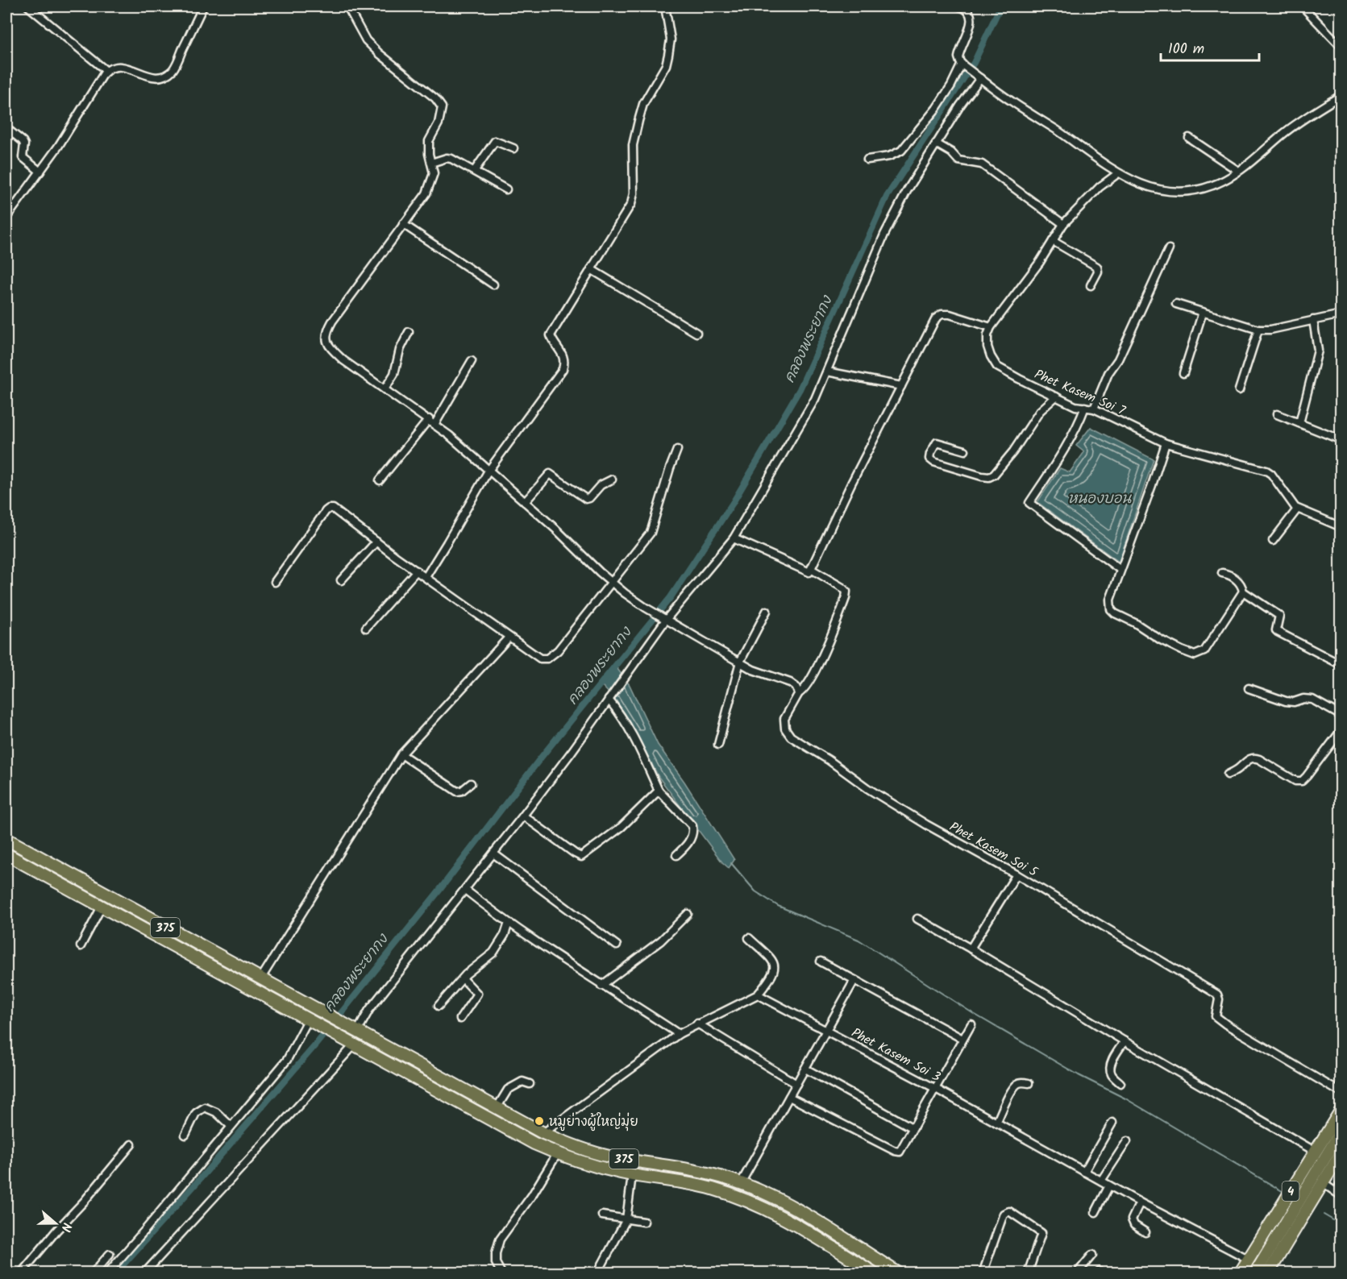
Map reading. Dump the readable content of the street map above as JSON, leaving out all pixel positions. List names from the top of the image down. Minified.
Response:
{"streets":{"main road":["375","4"],"street":["Phet Kasem Soi 7","Phet Kasem Soi 5","Phet Kasem Soi 3"]},"crossings":[["Phet Kasem Soi 3","4"]],"water":["คลองพระยากง","หนองบอน"],"places":["หมูย่างผู้ใหญ่มุ่ย"],"scale_bar":"100 m","north":"right"}
